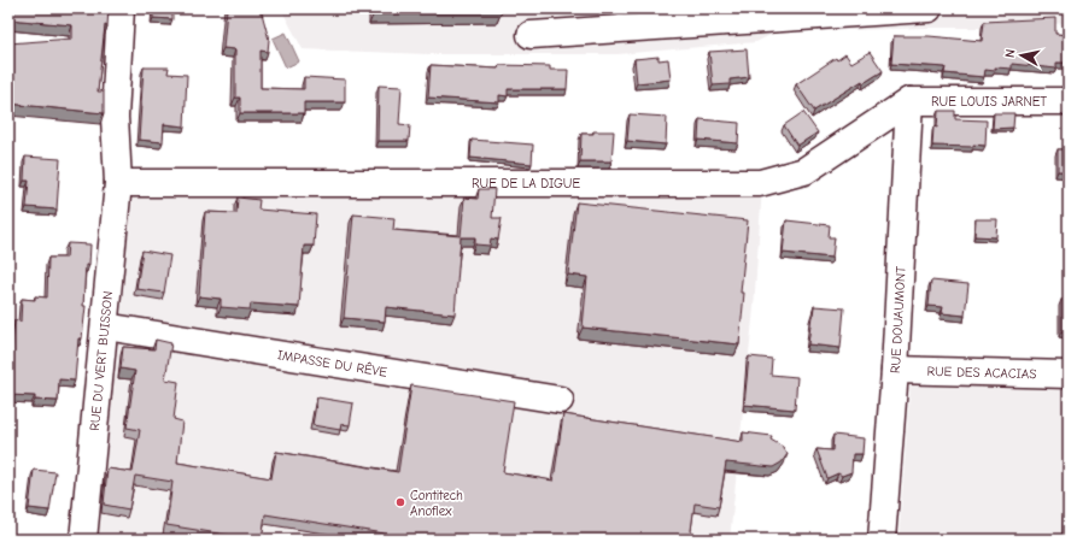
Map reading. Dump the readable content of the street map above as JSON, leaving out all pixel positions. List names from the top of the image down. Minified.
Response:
{"streets":{"street":["RUE LOUIS JARNET","RUE DE LA DIGUE","RUE DOUAUMONT","RUE DU VERT BUISSON","IMPASSE DU RÊVE","RUE DES ACACIAS"]},"crossings":[["RUE LOUIS JARNET","RUE DE LA DIGUE"],["RUE LOUIS JARNET","RUE DOUAUMONT"],["RUE DE LA DIGUE","RUE DOUAUMONT"],["RUE DE LA DIGUE","RUE DU VERT BUISSON"],["RUE DOUAUMONT","RUE DES ACACIAS"],["RUE DU VERT BUISSON","IMPASSE DU RÊVE"]],"places":["Contitech Anoflex"],"north":"left"}
